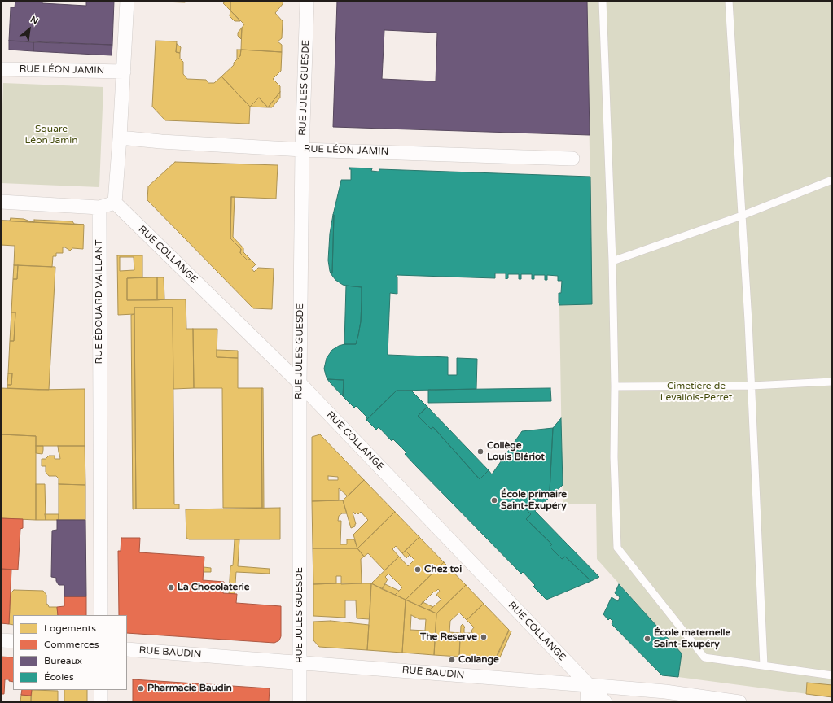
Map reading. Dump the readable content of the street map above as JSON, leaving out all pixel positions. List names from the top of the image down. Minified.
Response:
{"streets":{"street":["RUE LÉON JAMIN","RUE JULES GUESDE","RUE COLLANGE","RUE ÉDOUARD VAILLANT","RUE BAUDIN"]},"crossings":[["RUE LÉON JAMIN","RUE JULES GUESDE"],["RUE JULES GUESDE","RUE COLLANGE"],["RUE JULES GUESDE","RUE BAUDIN"],["RUE COLLANGE","RUE BAUDIN"]],"parks":["Square Léon Jamin","Cimetière de Levallois-Perret"],"places":["Collège Louis Blériot","École primaire Saint-Exupéry","Chez toi","La Chocolaterie","The Reserve","École maternelle Saint-Exupéry","Collange","Pharmacie Baudin"],"legend":["Logements","Commerces","Bureaux","Écoles"],"north":"top right"}
